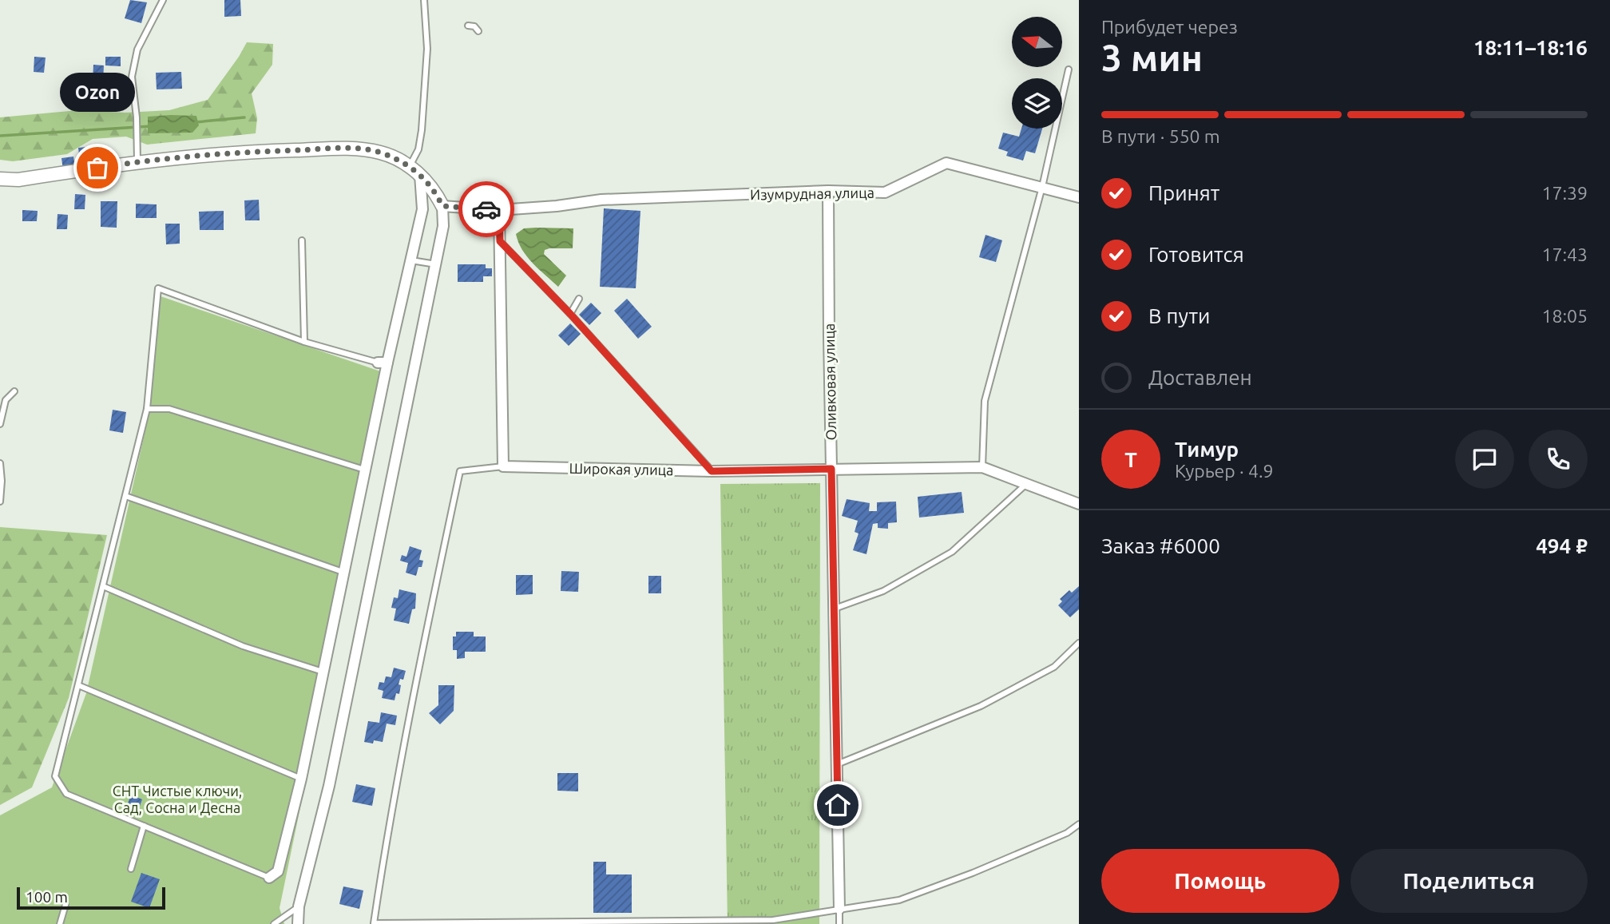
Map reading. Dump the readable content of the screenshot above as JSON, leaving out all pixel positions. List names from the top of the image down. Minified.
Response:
{"streets":{"street":["Изумрудная улица","Оливковая улица","Широкая улица"]},"crossings":[["Изумрудная улица","Оливковая улица"],["Оливковая улица","Широкая улица"]],"parks":["СНТ Чистые ключи, Сад, Сосна и Десна"],"places":["Ozon"],"scale_bar":"100 m","north":"left","page":{"heading":["3 мин","Прибудет через","18:11–18:16"],"panel":["Тимур","Курьер · 4.9","Заказ #6000","494 ₽"],"bubble":"Ozon","bar":"В пути · 550 m","list":[["Принят","17:39"],["Готовится","17:43"],["В пути","18:05"],"Доставлен"],"round":"Т","buttons":["Помощь","Поделиться"],"scale":"100 m"}}
